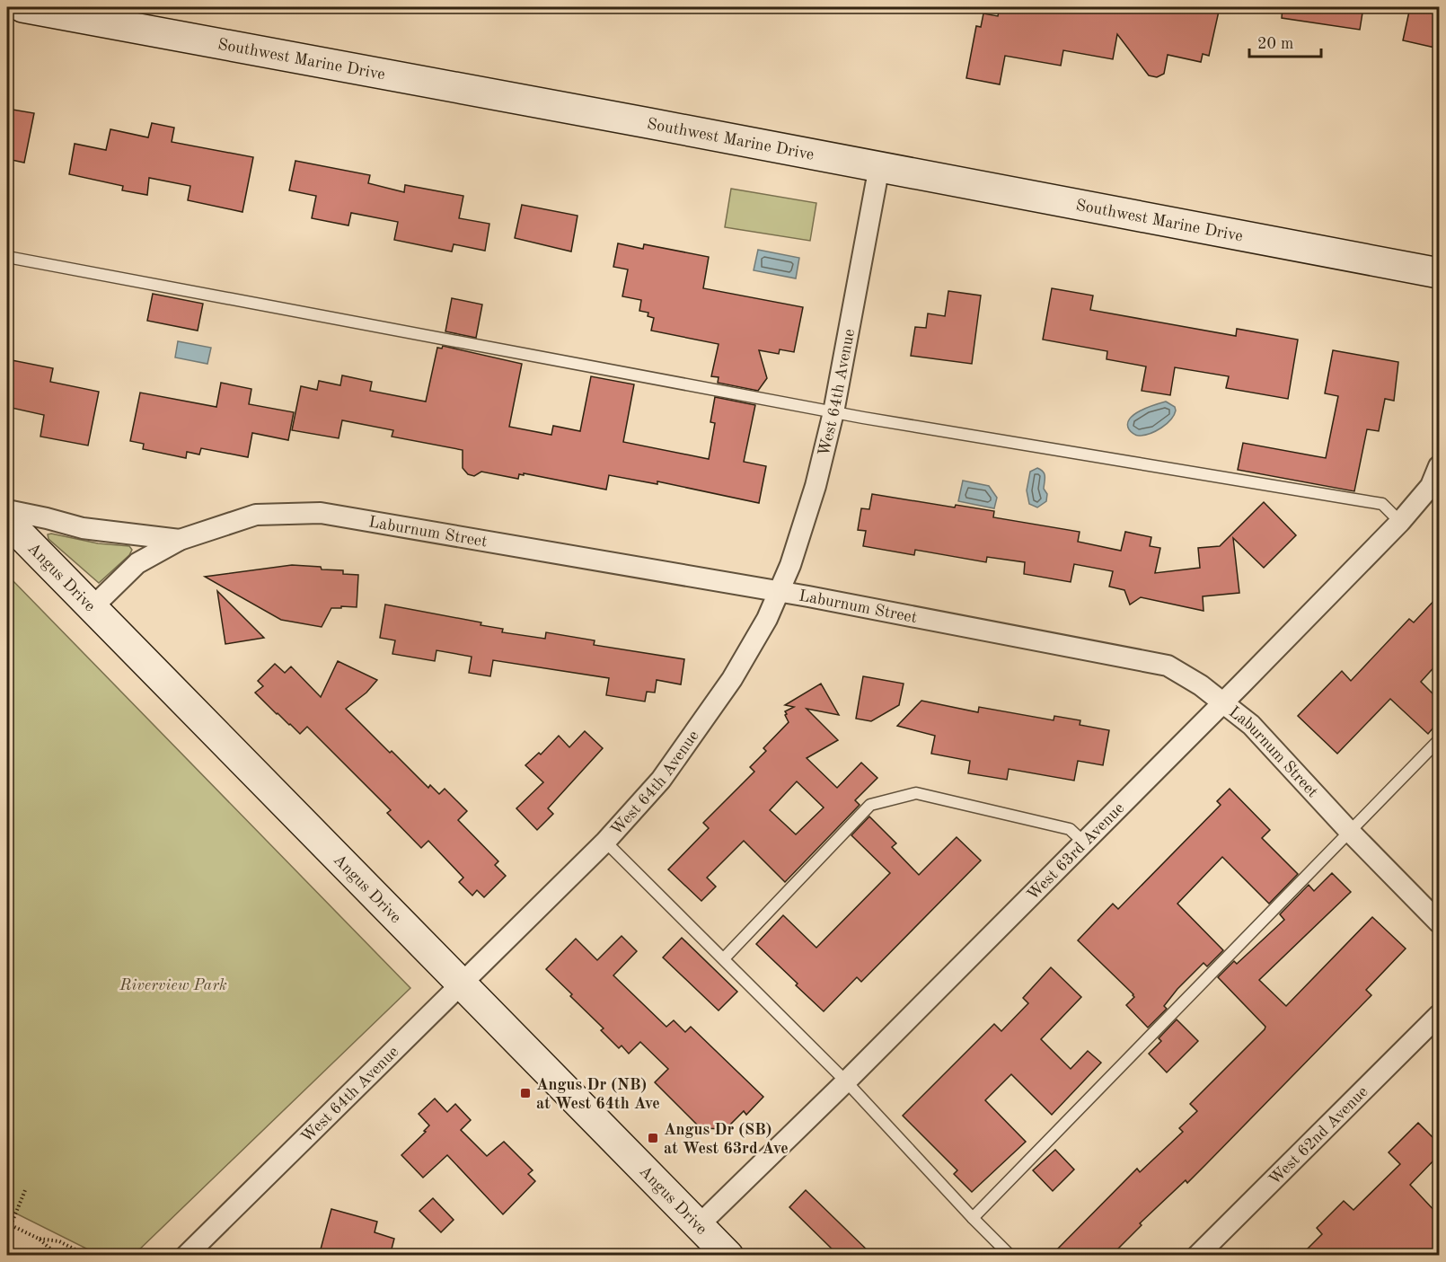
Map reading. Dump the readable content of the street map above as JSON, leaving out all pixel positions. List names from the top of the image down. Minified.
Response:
{"streets":{"main road":["Southwest Marine Drive","Angus Drive"],"street":["West 64th Avenue","Laburnum Street","West 63rd Avenue","West 62nd Avenue"]},"crossings":[["Southwest Marine Drive","West 64th Avenue"],["West 64th Avenue","Laburnum Street"],["West 64th Avenue","Angus Drive"],["Laburnum Street","Angus Drive"],["Laburnum Street","West 63rd Avenue"],["Angus Drive","West 63rd Avenue"]],"parks":["Riverview Park"],"places":{"transit":["Angus Dr (NB) at West 64th Ave","Angus Dr (SB) at West 63rd Ave"]},"scale_bar":"20 m"}
